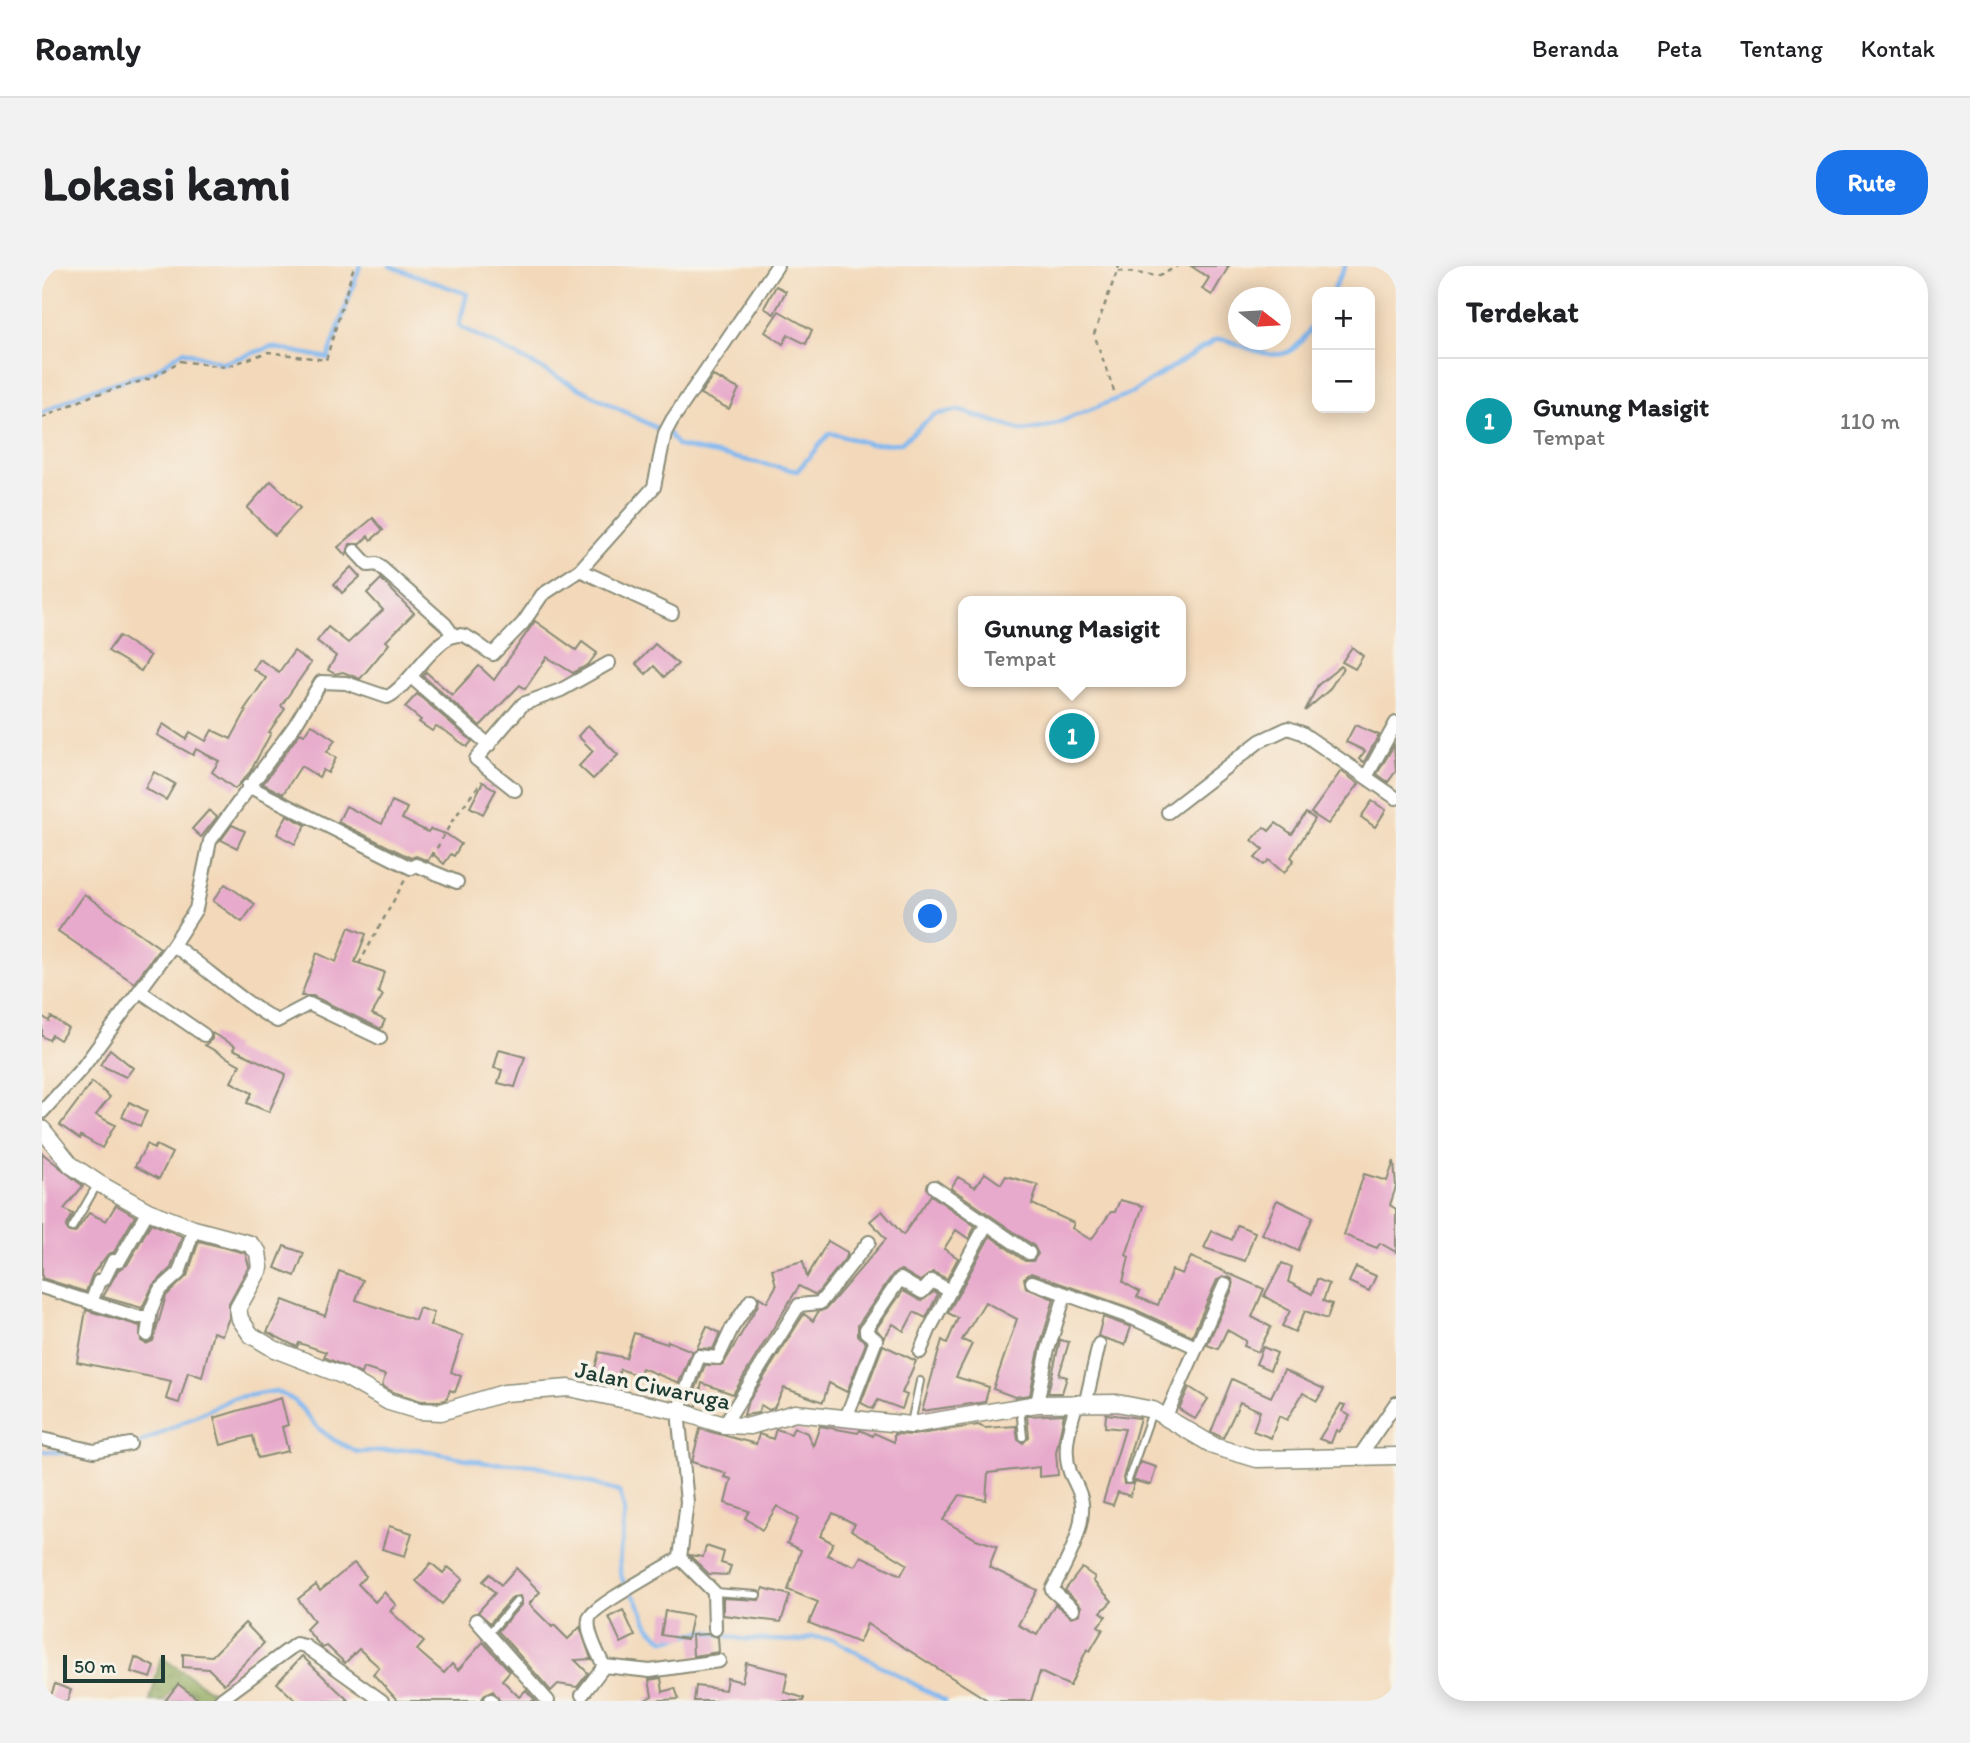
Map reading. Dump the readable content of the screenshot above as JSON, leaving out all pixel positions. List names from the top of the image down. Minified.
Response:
{"streets":{"street":["Jalan Ciwaruga"]},"scale_bar":"50 m","north":"right","page":{"header":"Roamly","nav":["Beranda","Peta","Tentang","Kontak"],"buttons":"Rute","title":"Lokasi kami","heading":"Terdekat","map_buttons":["+","−"],"list":[{"mark":"1","name":"Gunung Masigit","note":"Tempat","value":"110 m"}],"popup":["Gunung Masigit","Tempat"],"pins":"1","scale":"50 m"}}
